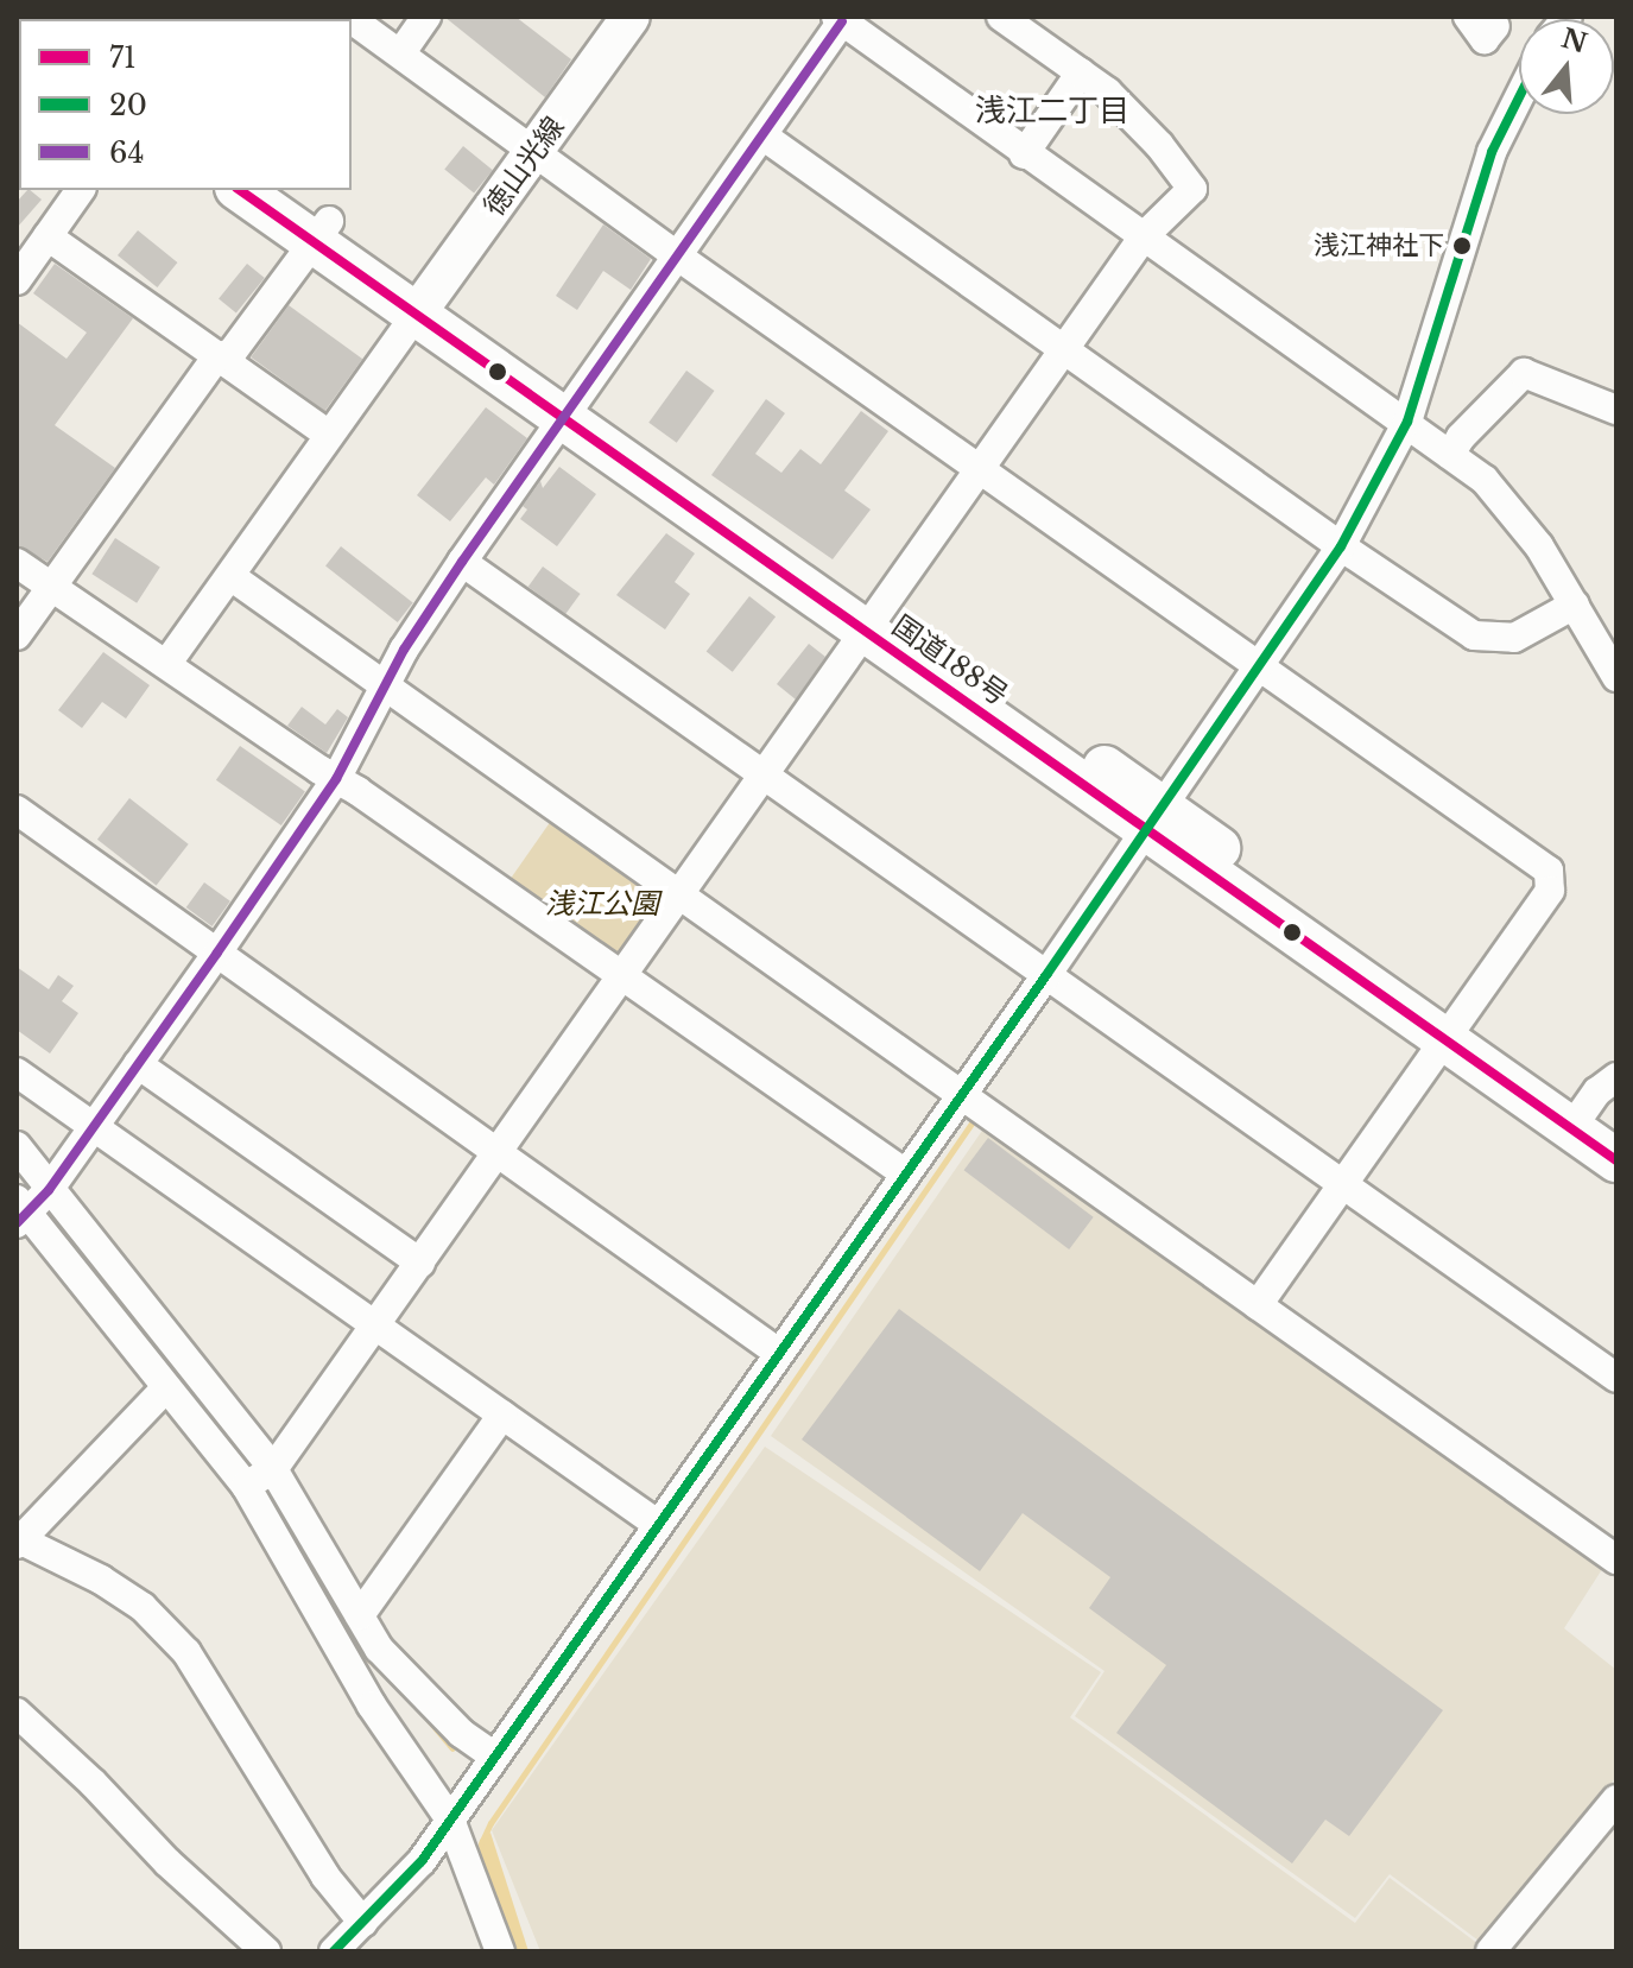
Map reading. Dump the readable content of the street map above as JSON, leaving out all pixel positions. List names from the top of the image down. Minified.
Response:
{"streets":{"highway":["国道188号"],"main road":["徳山光線"]},"crossings":[["徳山光線","国道188号"]],"districts":["浅江二丁目"],"parks":["浅江公園"],"places":["浅江神社下"],"lines":["transit line 64","transit line 20","transit line 71"],"legend":["71","20","64"],"north":"top"}
